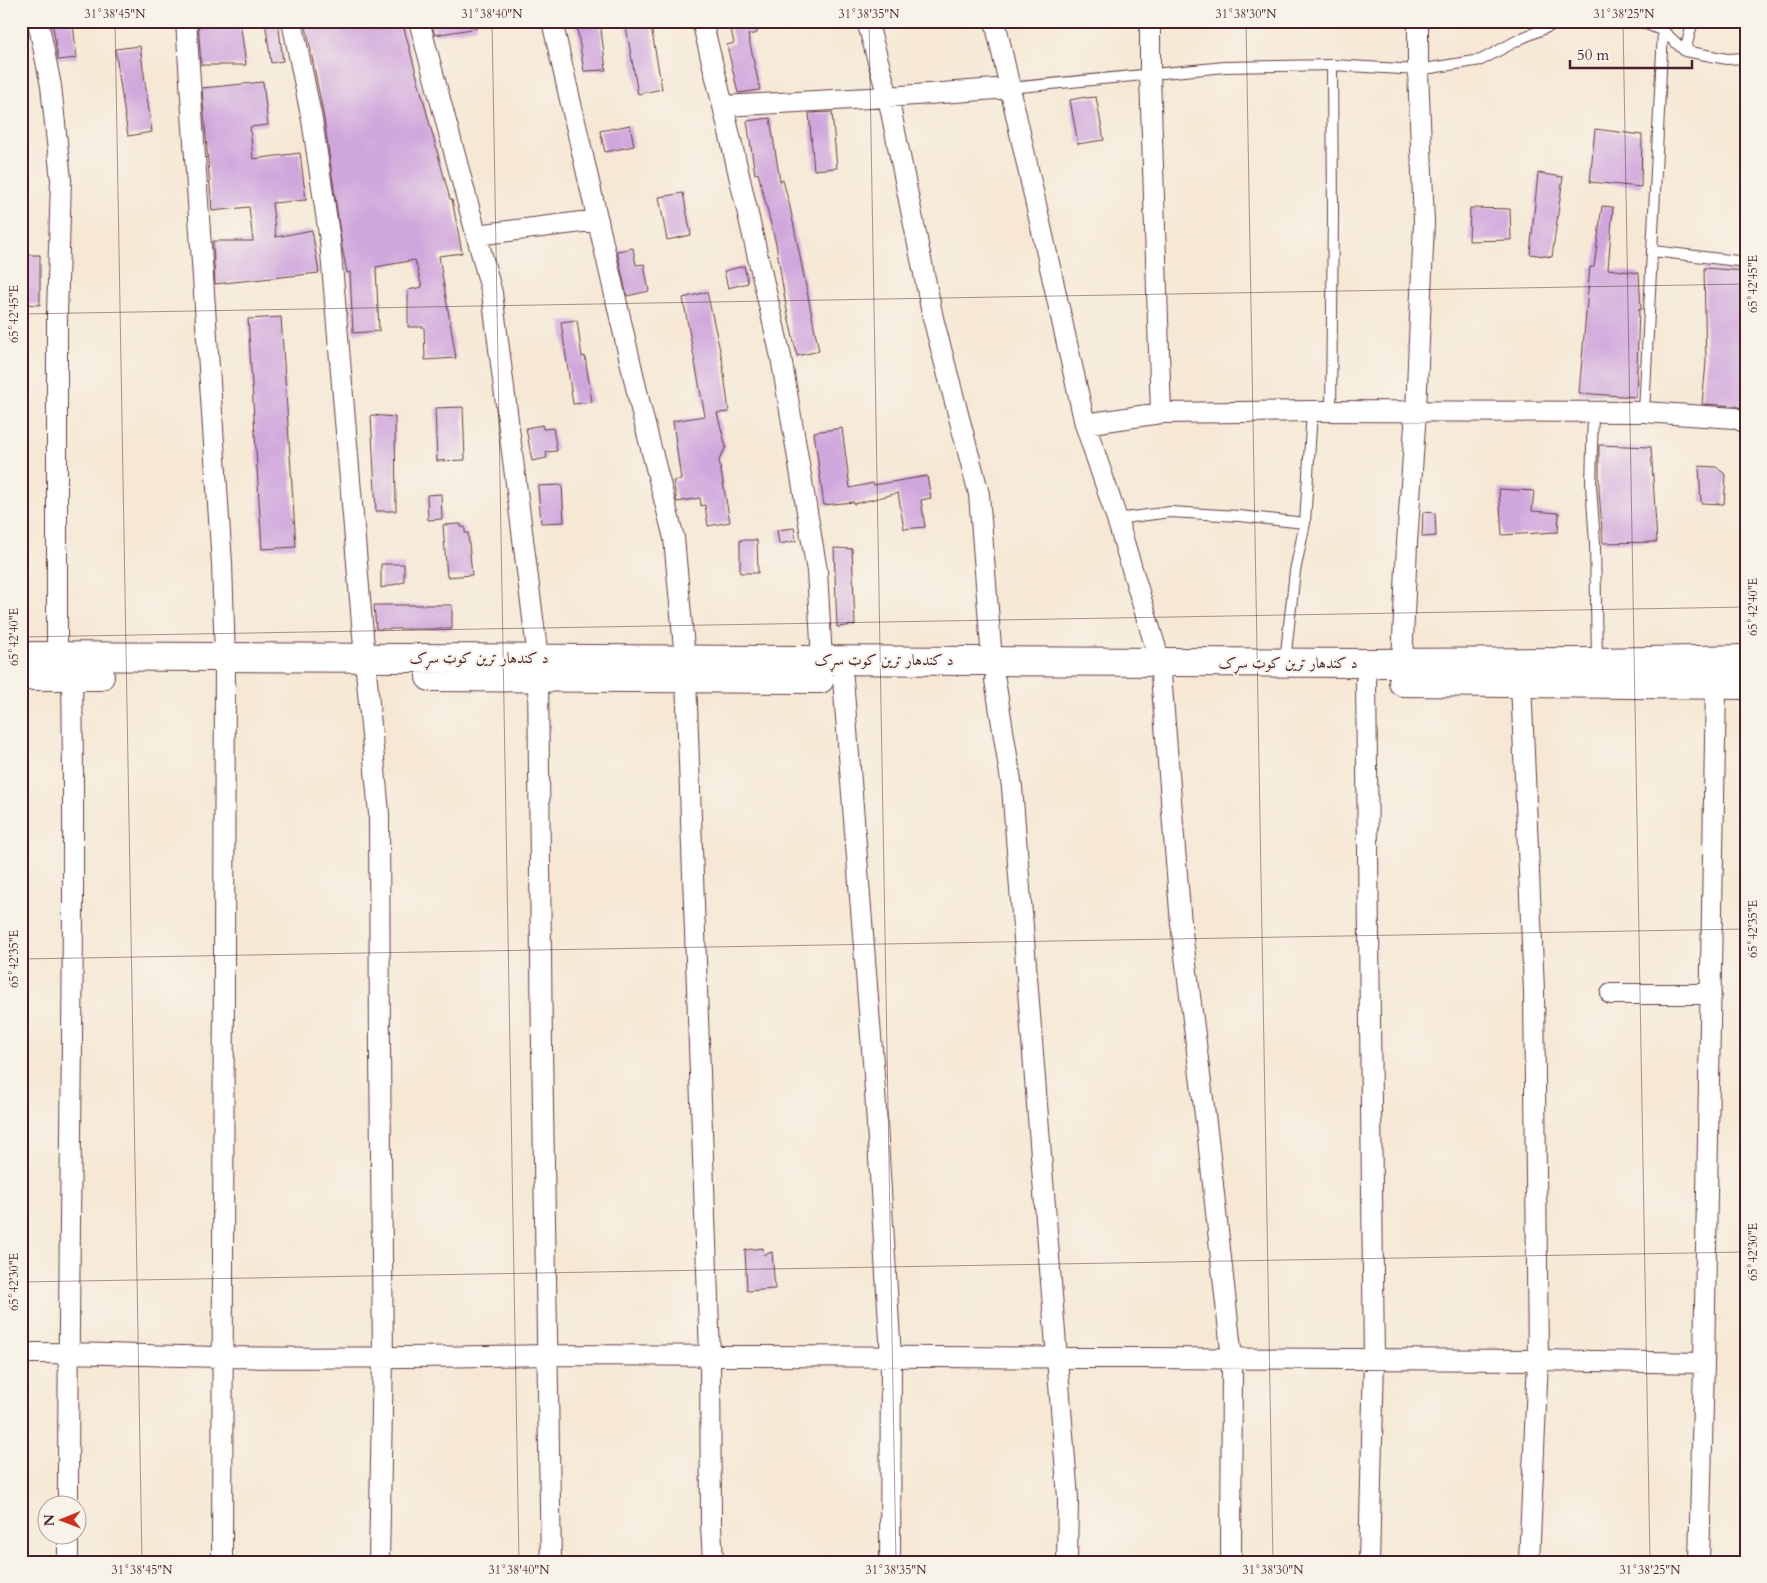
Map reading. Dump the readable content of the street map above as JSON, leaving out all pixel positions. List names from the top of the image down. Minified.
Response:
{"streets":{"main road":["د کندهار ترين کوټ سړک"]},"scale_bar":"50 m","north":"left","coordinates":["31°38'45\"N","31°38'40\"N","31°38'35\"N","31°38'30\"N","31°38'25\"N","65°42'45\"E","65°42'40\"E","65°42'35\"E","65°42'30\"E"]}
